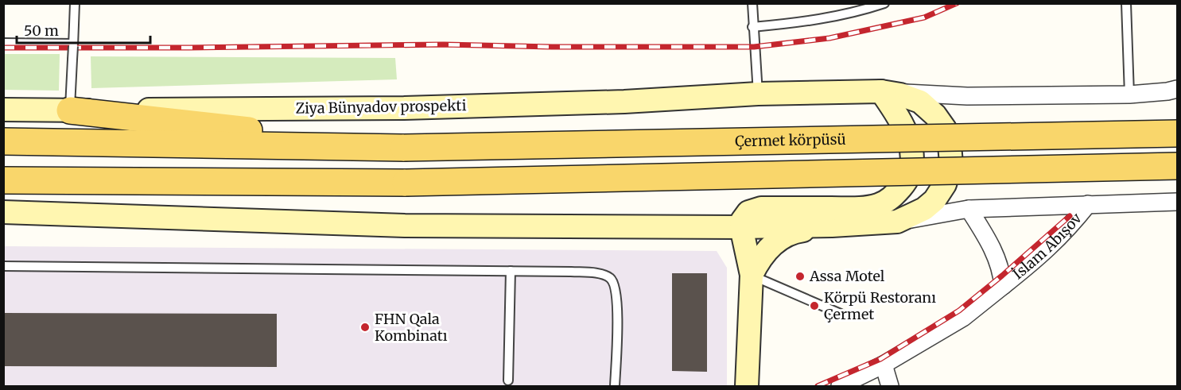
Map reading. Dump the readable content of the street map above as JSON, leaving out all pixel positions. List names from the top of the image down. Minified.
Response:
{"streets":{"main road":["Ziya Bünyadov prospekti","Çermet körpüsü"],"street":["İslam Abışov"]},"places":["Assa Motel","Körpü Restoranı Çermet","FHN Qala Kombinatı"],"scale_bar":"50 m"}
